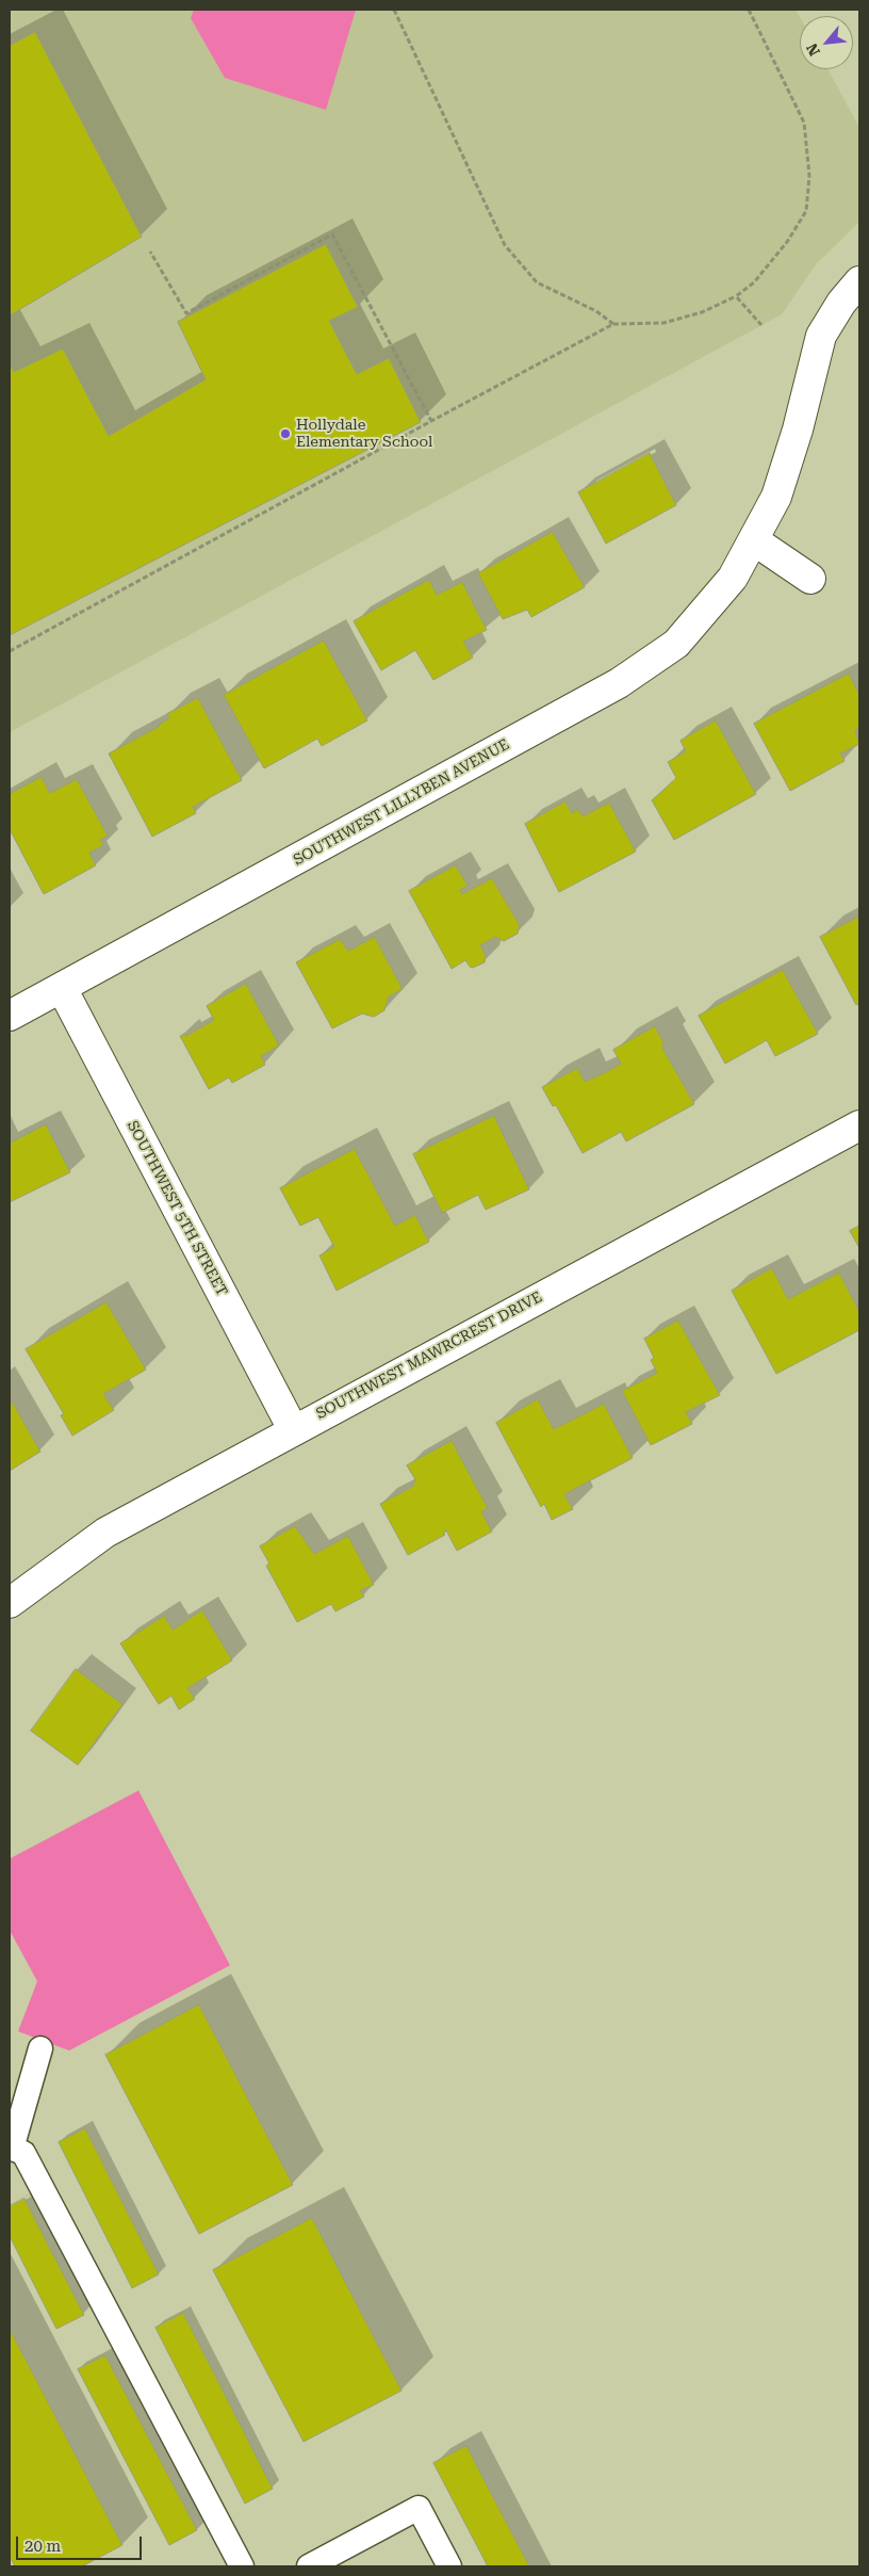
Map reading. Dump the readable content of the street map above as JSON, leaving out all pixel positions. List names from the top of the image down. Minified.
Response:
{"streets":{"street":["SOUTHWEST LILLYBEN AVENUE","SOUTHWEST 5TH STREET","SOUTHWEST MAWRCREST DRIVE"]},"crossings":[["SOUTHWEST LILLYBEN AVENUE","SOUTHWEST 5TH STREET"],["SOUTHWEST 5TH STREET","SOUTHWEST MAWRCREST DRIVE"]],"places":["Hollydale Elementary School"],"scale_bar":"20 m","north":"bottom left"}
